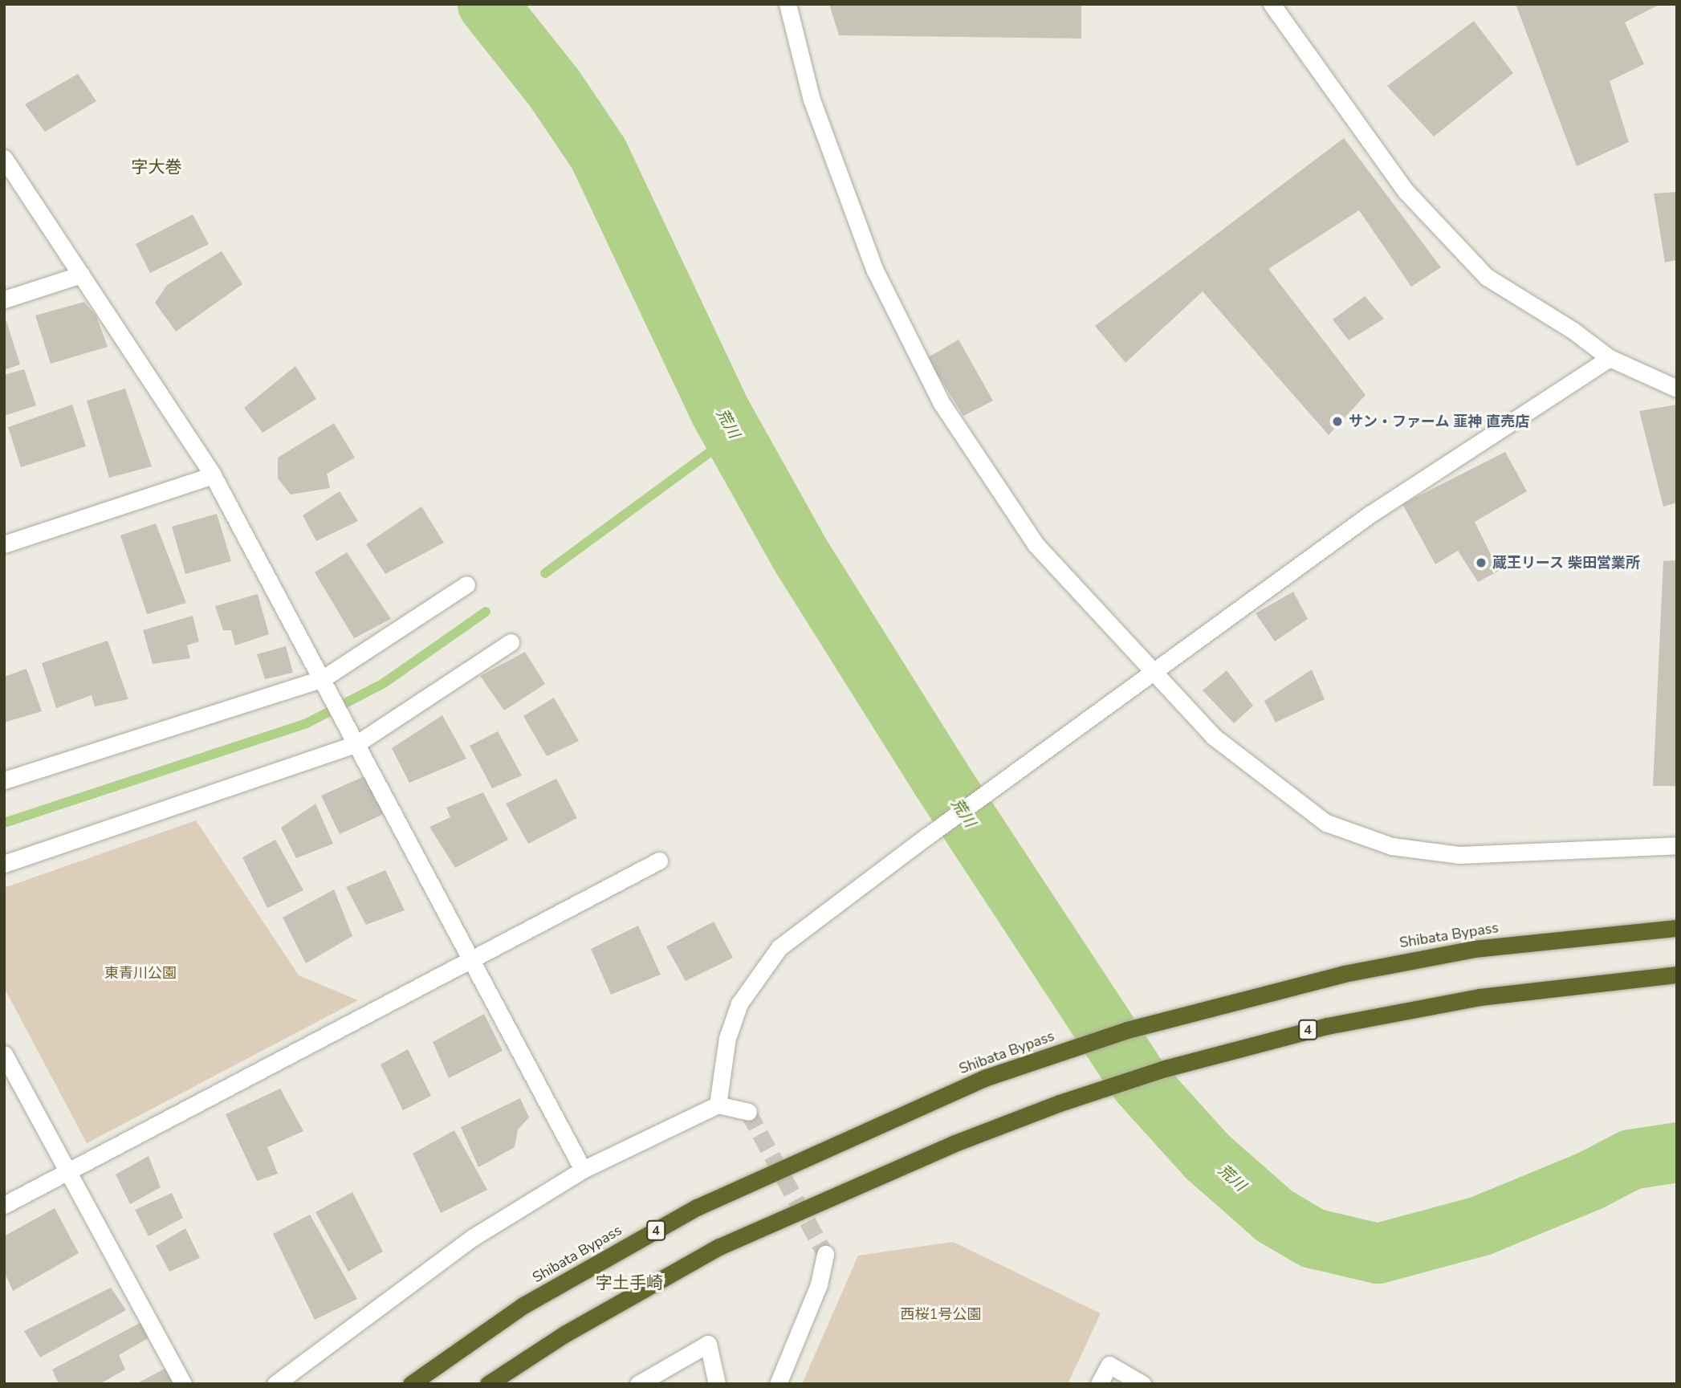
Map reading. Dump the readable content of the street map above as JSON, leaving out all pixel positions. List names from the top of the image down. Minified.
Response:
{"streets":{"highway":["Shibata Bypass","4"]},"districts":["字大巻","字土手崎"],"water":["荒川"],"parks":["東青川公園","西桜1号公園"],"places":["サン・ファーム 韮神 直売店","蔵王リース 柴田営業所"]}
